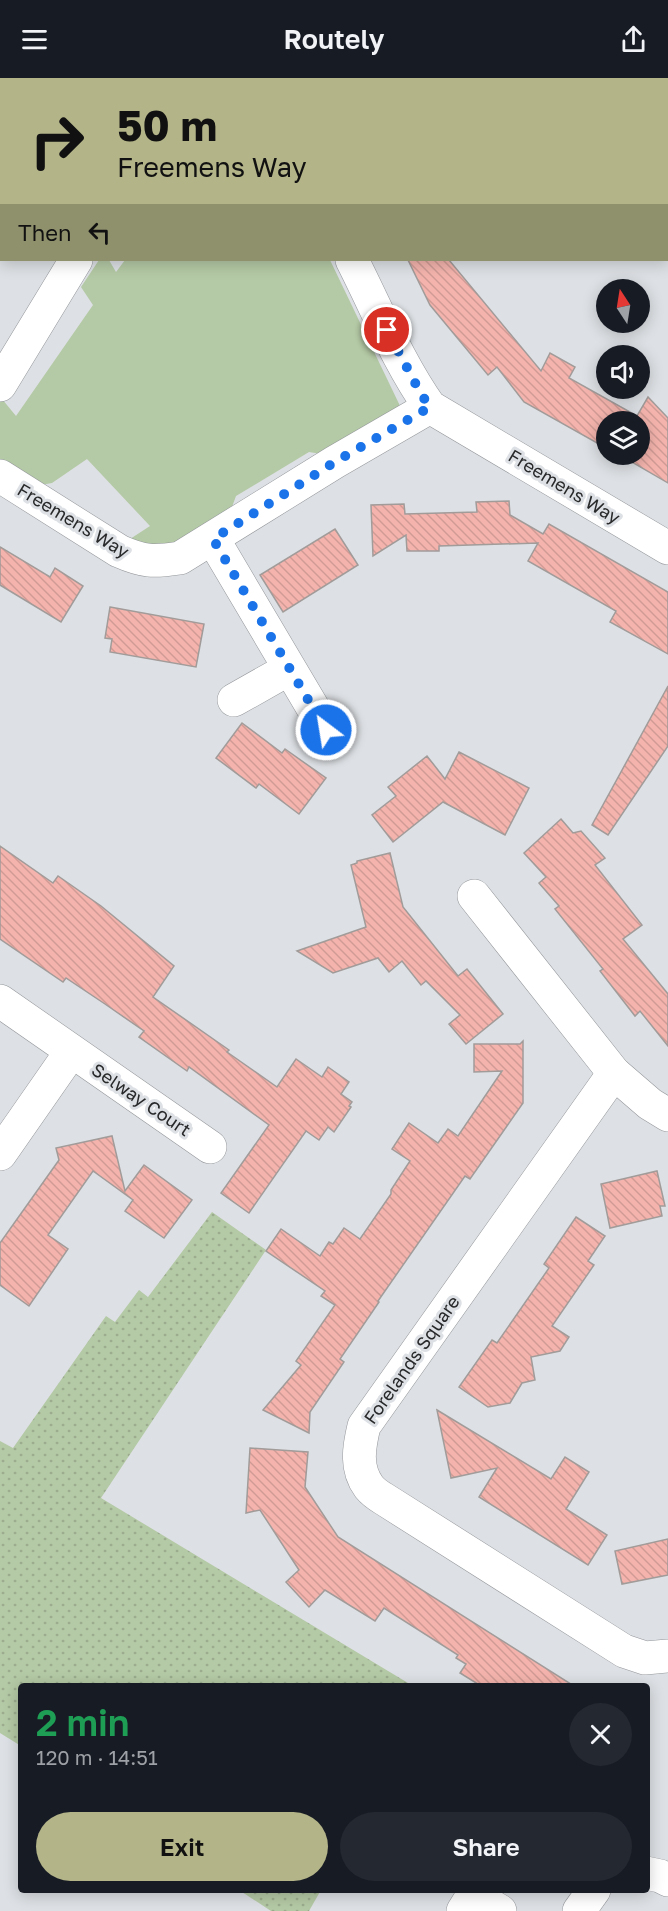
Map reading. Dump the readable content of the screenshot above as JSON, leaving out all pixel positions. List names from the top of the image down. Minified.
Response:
{"streets":{"street":["Freemens Way","Selway Court","Forelands Square"]},"north":"top","page":{"header":"Routely","turn":["50 m","Freemens Way"],"then":"Then","heading":["2 min","120 m · 14:51"],"buttons":["Exit","Share"]}}
